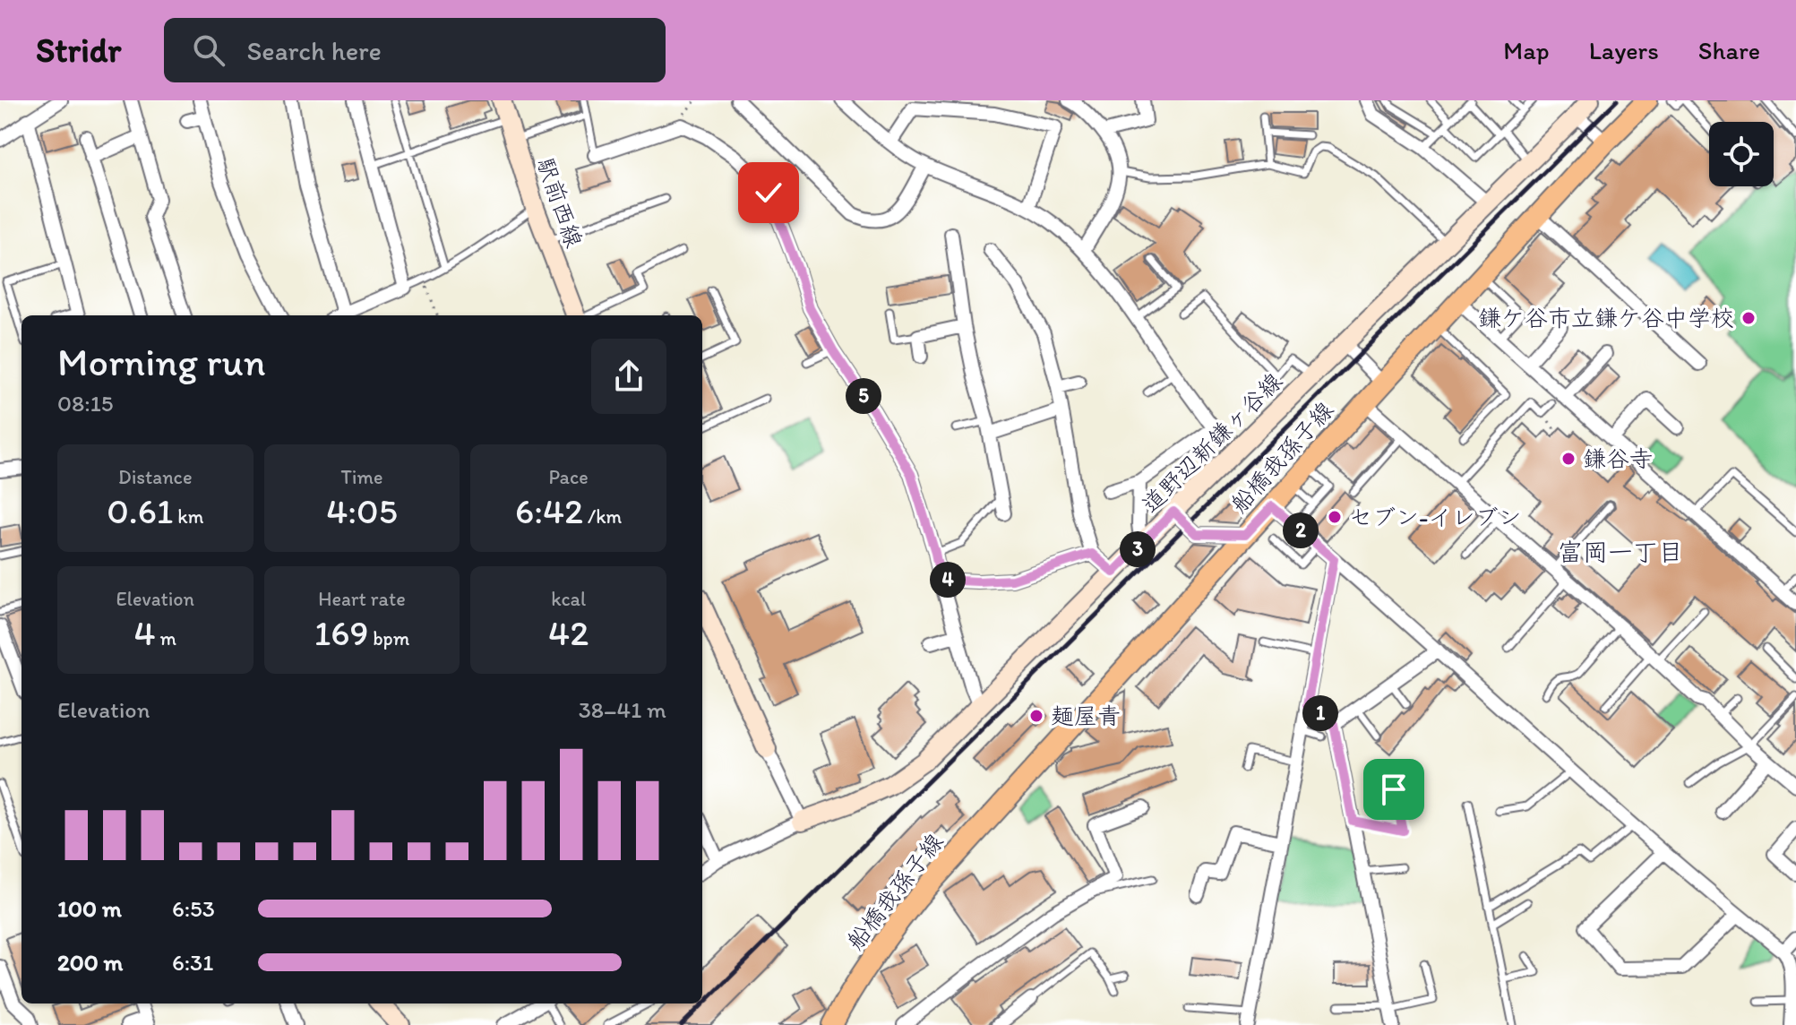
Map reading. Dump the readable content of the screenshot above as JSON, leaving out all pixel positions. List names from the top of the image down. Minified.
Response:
{"streets":{"main road":["船橋我孫子線"],"street":["駅前西線","道野辺新鎌ヶ谷線"]},"districts":["富岡一丁目"],"places":["鎌ケ谷市立鎌ケ谷中学校","鎌谷寺","セブン-イレブン","麺屋青"],"page":{"header":"Stridr","search":"Search here","nav":["Map","Layers","Share"],"heading":["Morning run","08:15"],"pins":["5","2","3","4","1"],"stats":[["Distance","0.61 km"],["Time","4:05"],["Pace","6:42 /km"],["Elevation","4 m"],["Heart rate","169 bpm"],["kcal","42"]],"chart":["Elevation","38–41 m"],"list":[{"name":"100 m","note":"6:53"},{"name":"200 m","note":"6:31"}]}}
